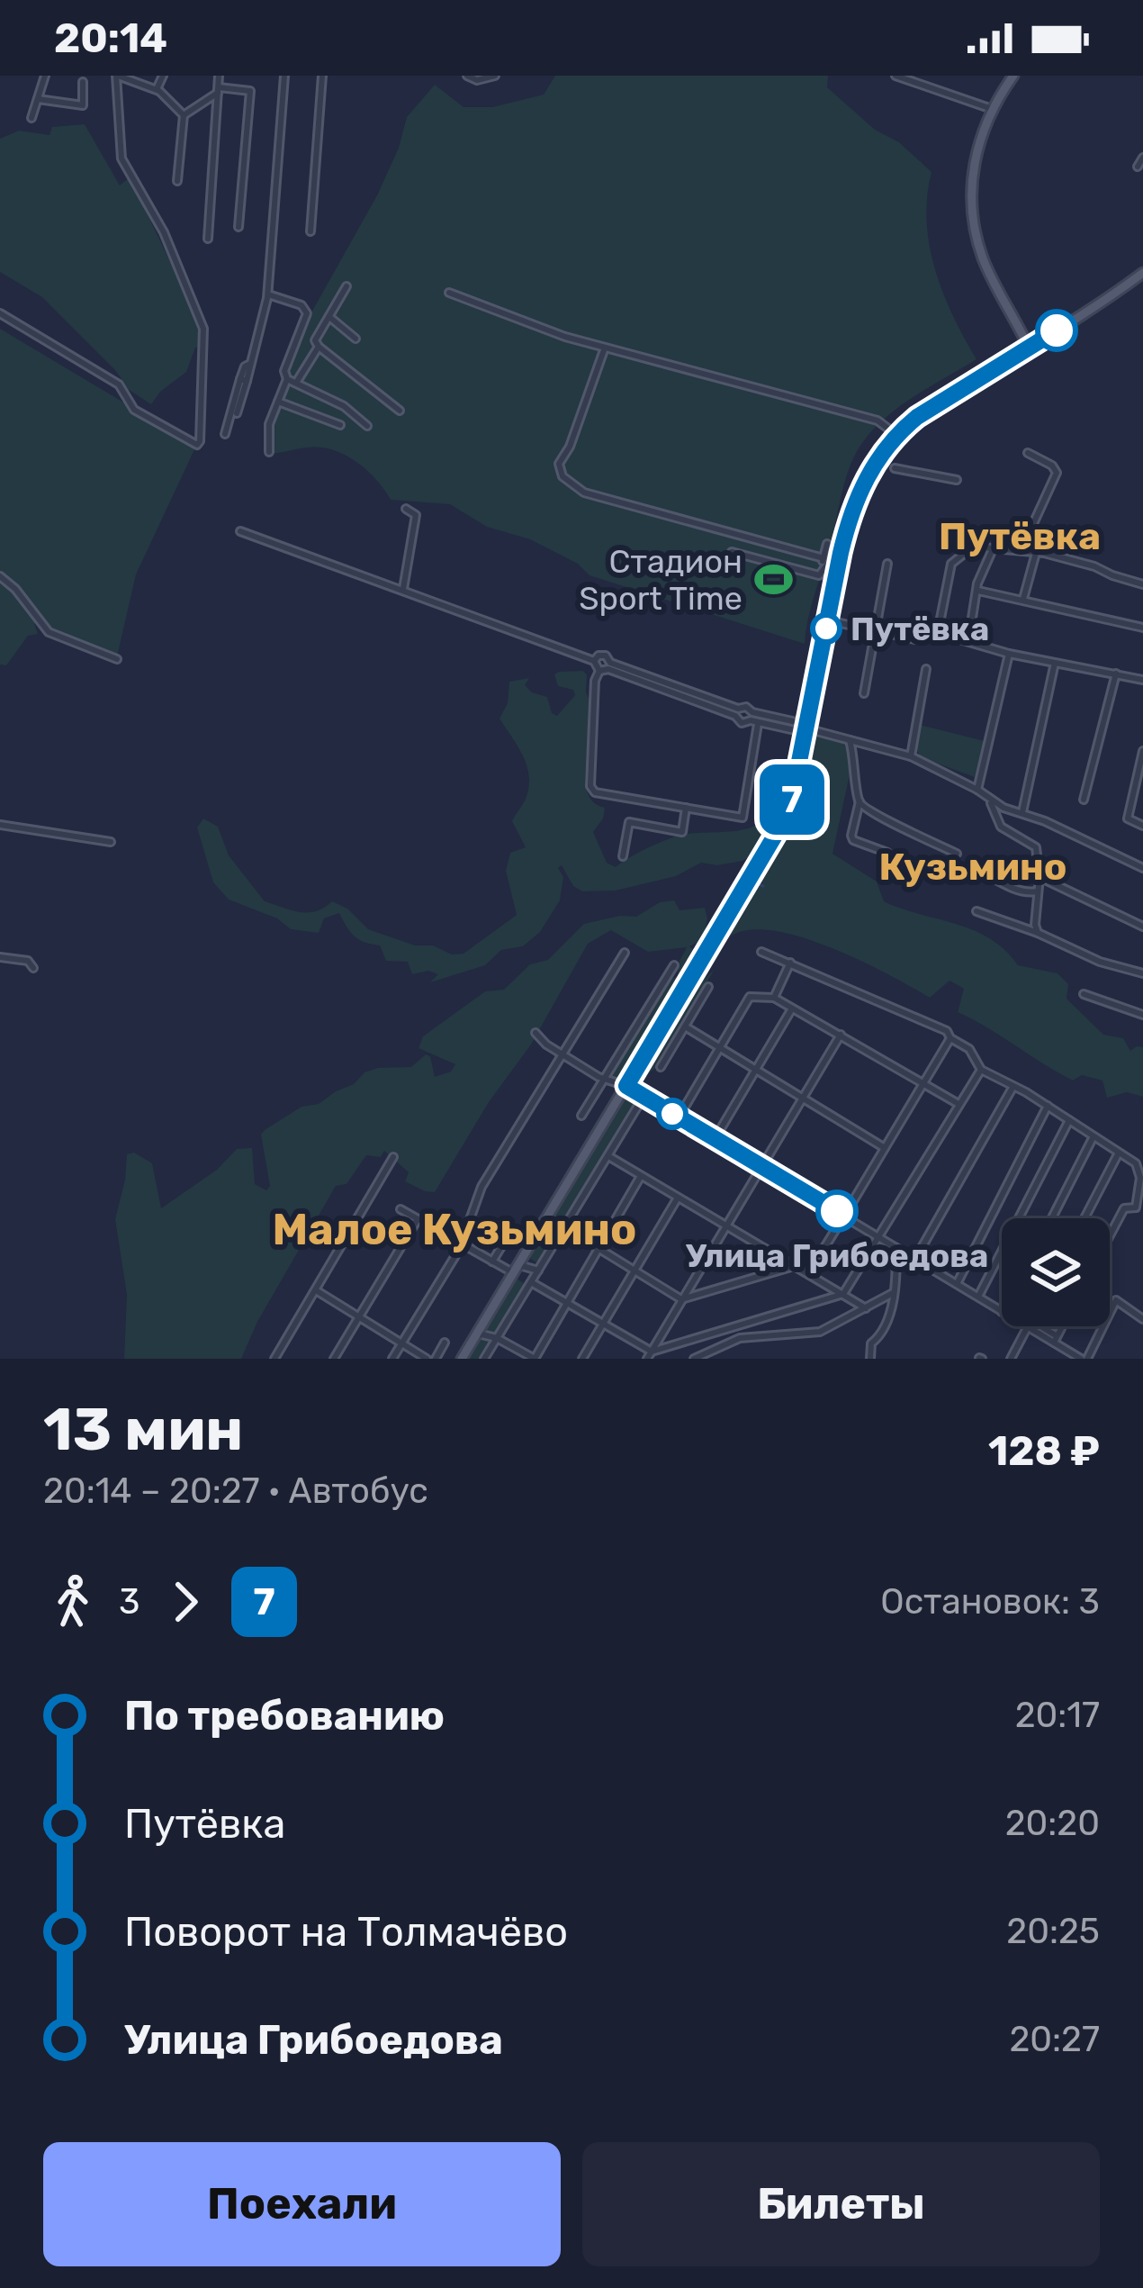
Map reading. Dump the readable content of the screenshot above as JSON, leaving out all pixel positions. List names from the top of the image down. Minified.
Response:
{"districts":["Путёвка","Кузьмино","Малое Кузьмино"],"places":{"sports":["Стадион Sport Time"],"other":["Путёвка","Улица Грибоедова"]},"lines":["bus line 7"],"page":{"status":"20:14","on_map":"7","heading":["13 мин","20:14 – 20:27 · Автобус","128 ₽"],"legs":["3","7","Остановок: 3"],"list":[{"name":"По требованию","value":"20:17"},{"name":"Путёвка","value":"20:20"},{"name":"Поворот на Толмачёво","value":"20:25"},{"name":"Улица Грибоедова","value":"20:27"}],"buttons":["Поехали","Билеты"]}}
